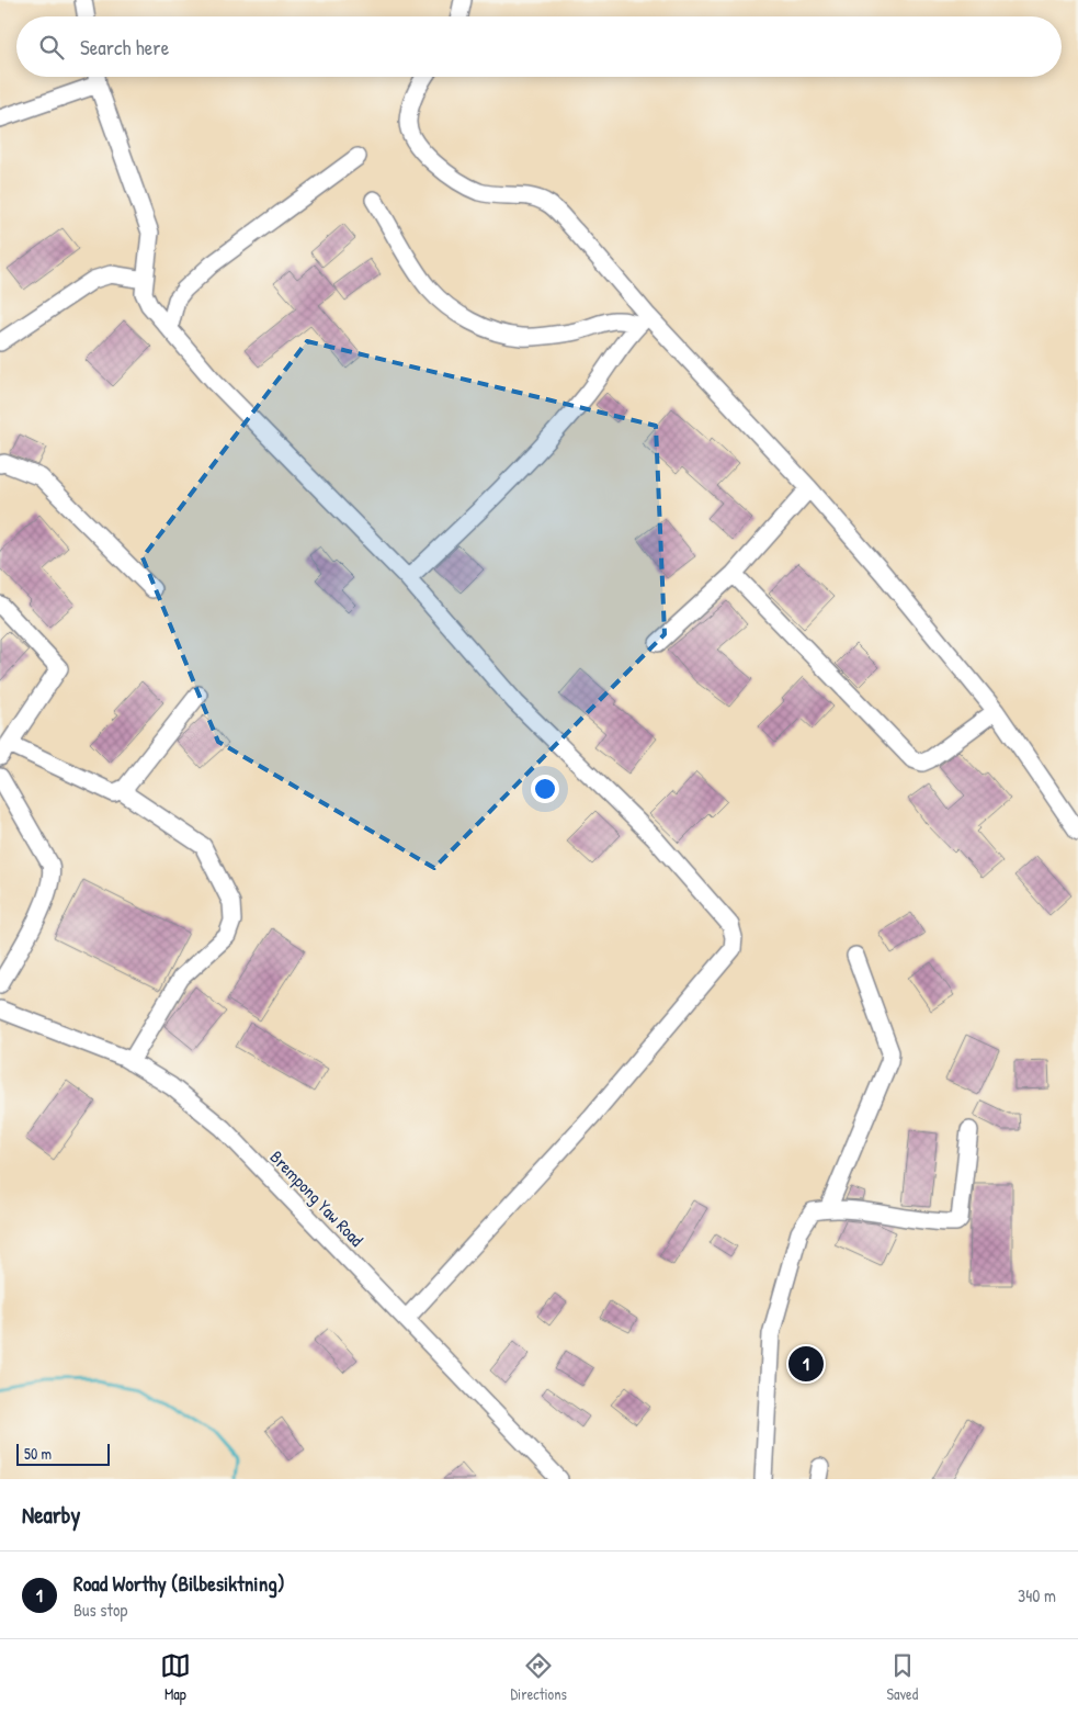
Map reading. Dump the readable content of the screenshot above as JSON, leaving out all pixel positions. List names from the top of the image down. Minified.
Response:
{"streets":{"street":["Brempong Yaw Road"]},"scale_bar":"50 m","page":{"search":"Search here","pins":"1","scale":"50 m","heading":"Nearby","list":[{"mark":"1","name":"Road Worthy (Bilbesiktning)","note":"Bus stop","value":"340 m"}],"nav":["Map","Directions","Saved"]}}
